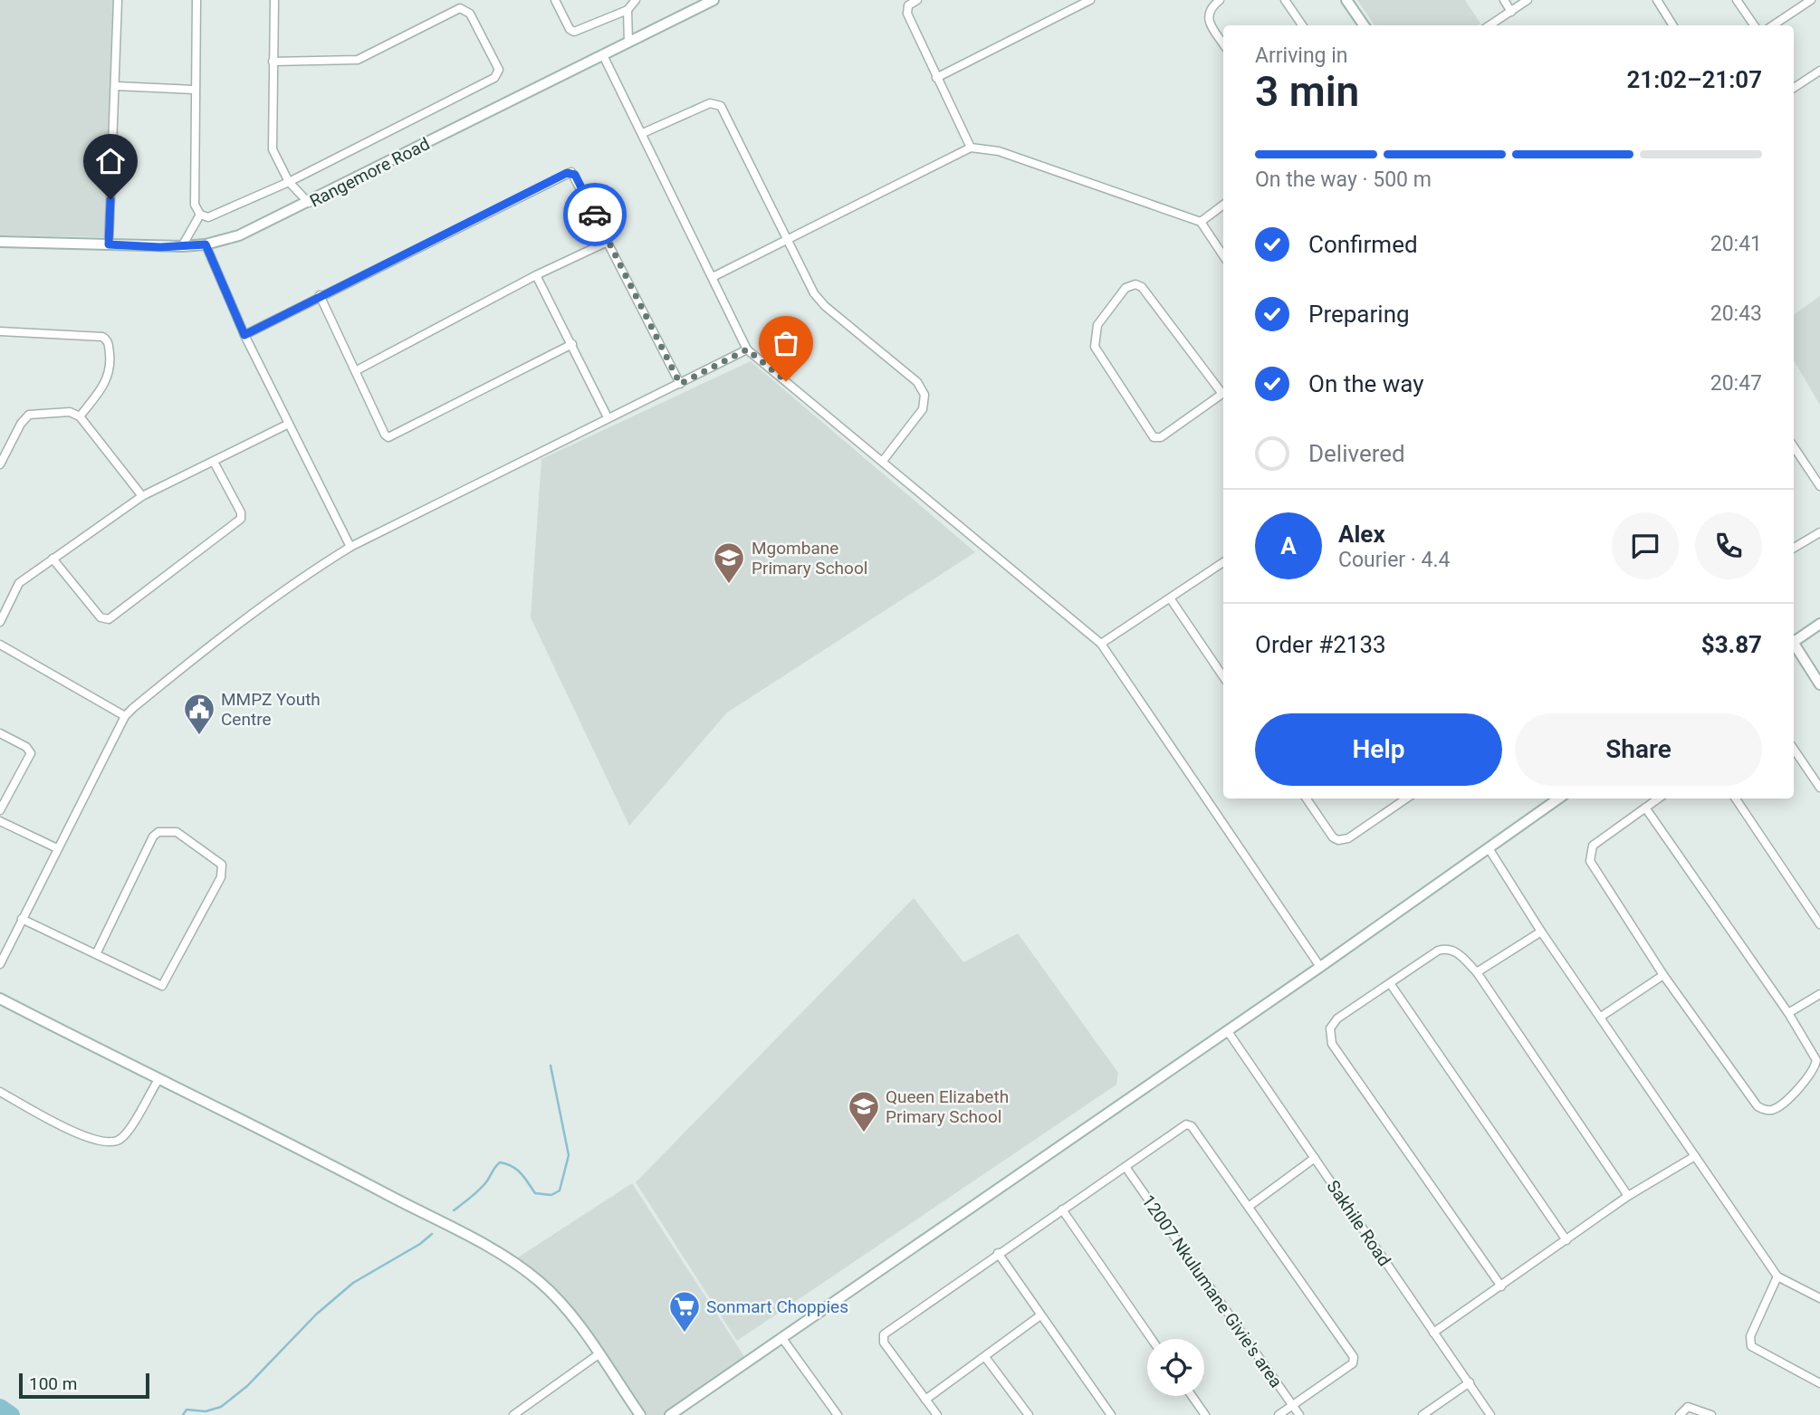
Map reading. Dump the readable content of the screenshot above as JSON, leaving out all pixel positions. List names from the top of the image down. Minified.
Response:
{"streets":{"street":["Rangemore Road","Sakhile Road","12007 Nkulumane Givie's area"]},"places":{"school or university":["Mgombane Primary School","Queen Elizabeth Primary School"],"public building":["MMPZ Youth Centre"],"supermarket":["Sonmart Choppies"]},"scale_bar":"100 m","page":{"heading":["3 min","Arriving in","21:02–21:07"],"panel":["Alex","Courier · 4.4","Order #2133","$3.87"],"bar":"On the way · 500 m","list":[["Confirmed","20:41"],["Preparing","20:43"],["On the way","20:47"],"Delivered"],"round":"A","buttons":["Help","Share"],"scale":"100 m"}}
